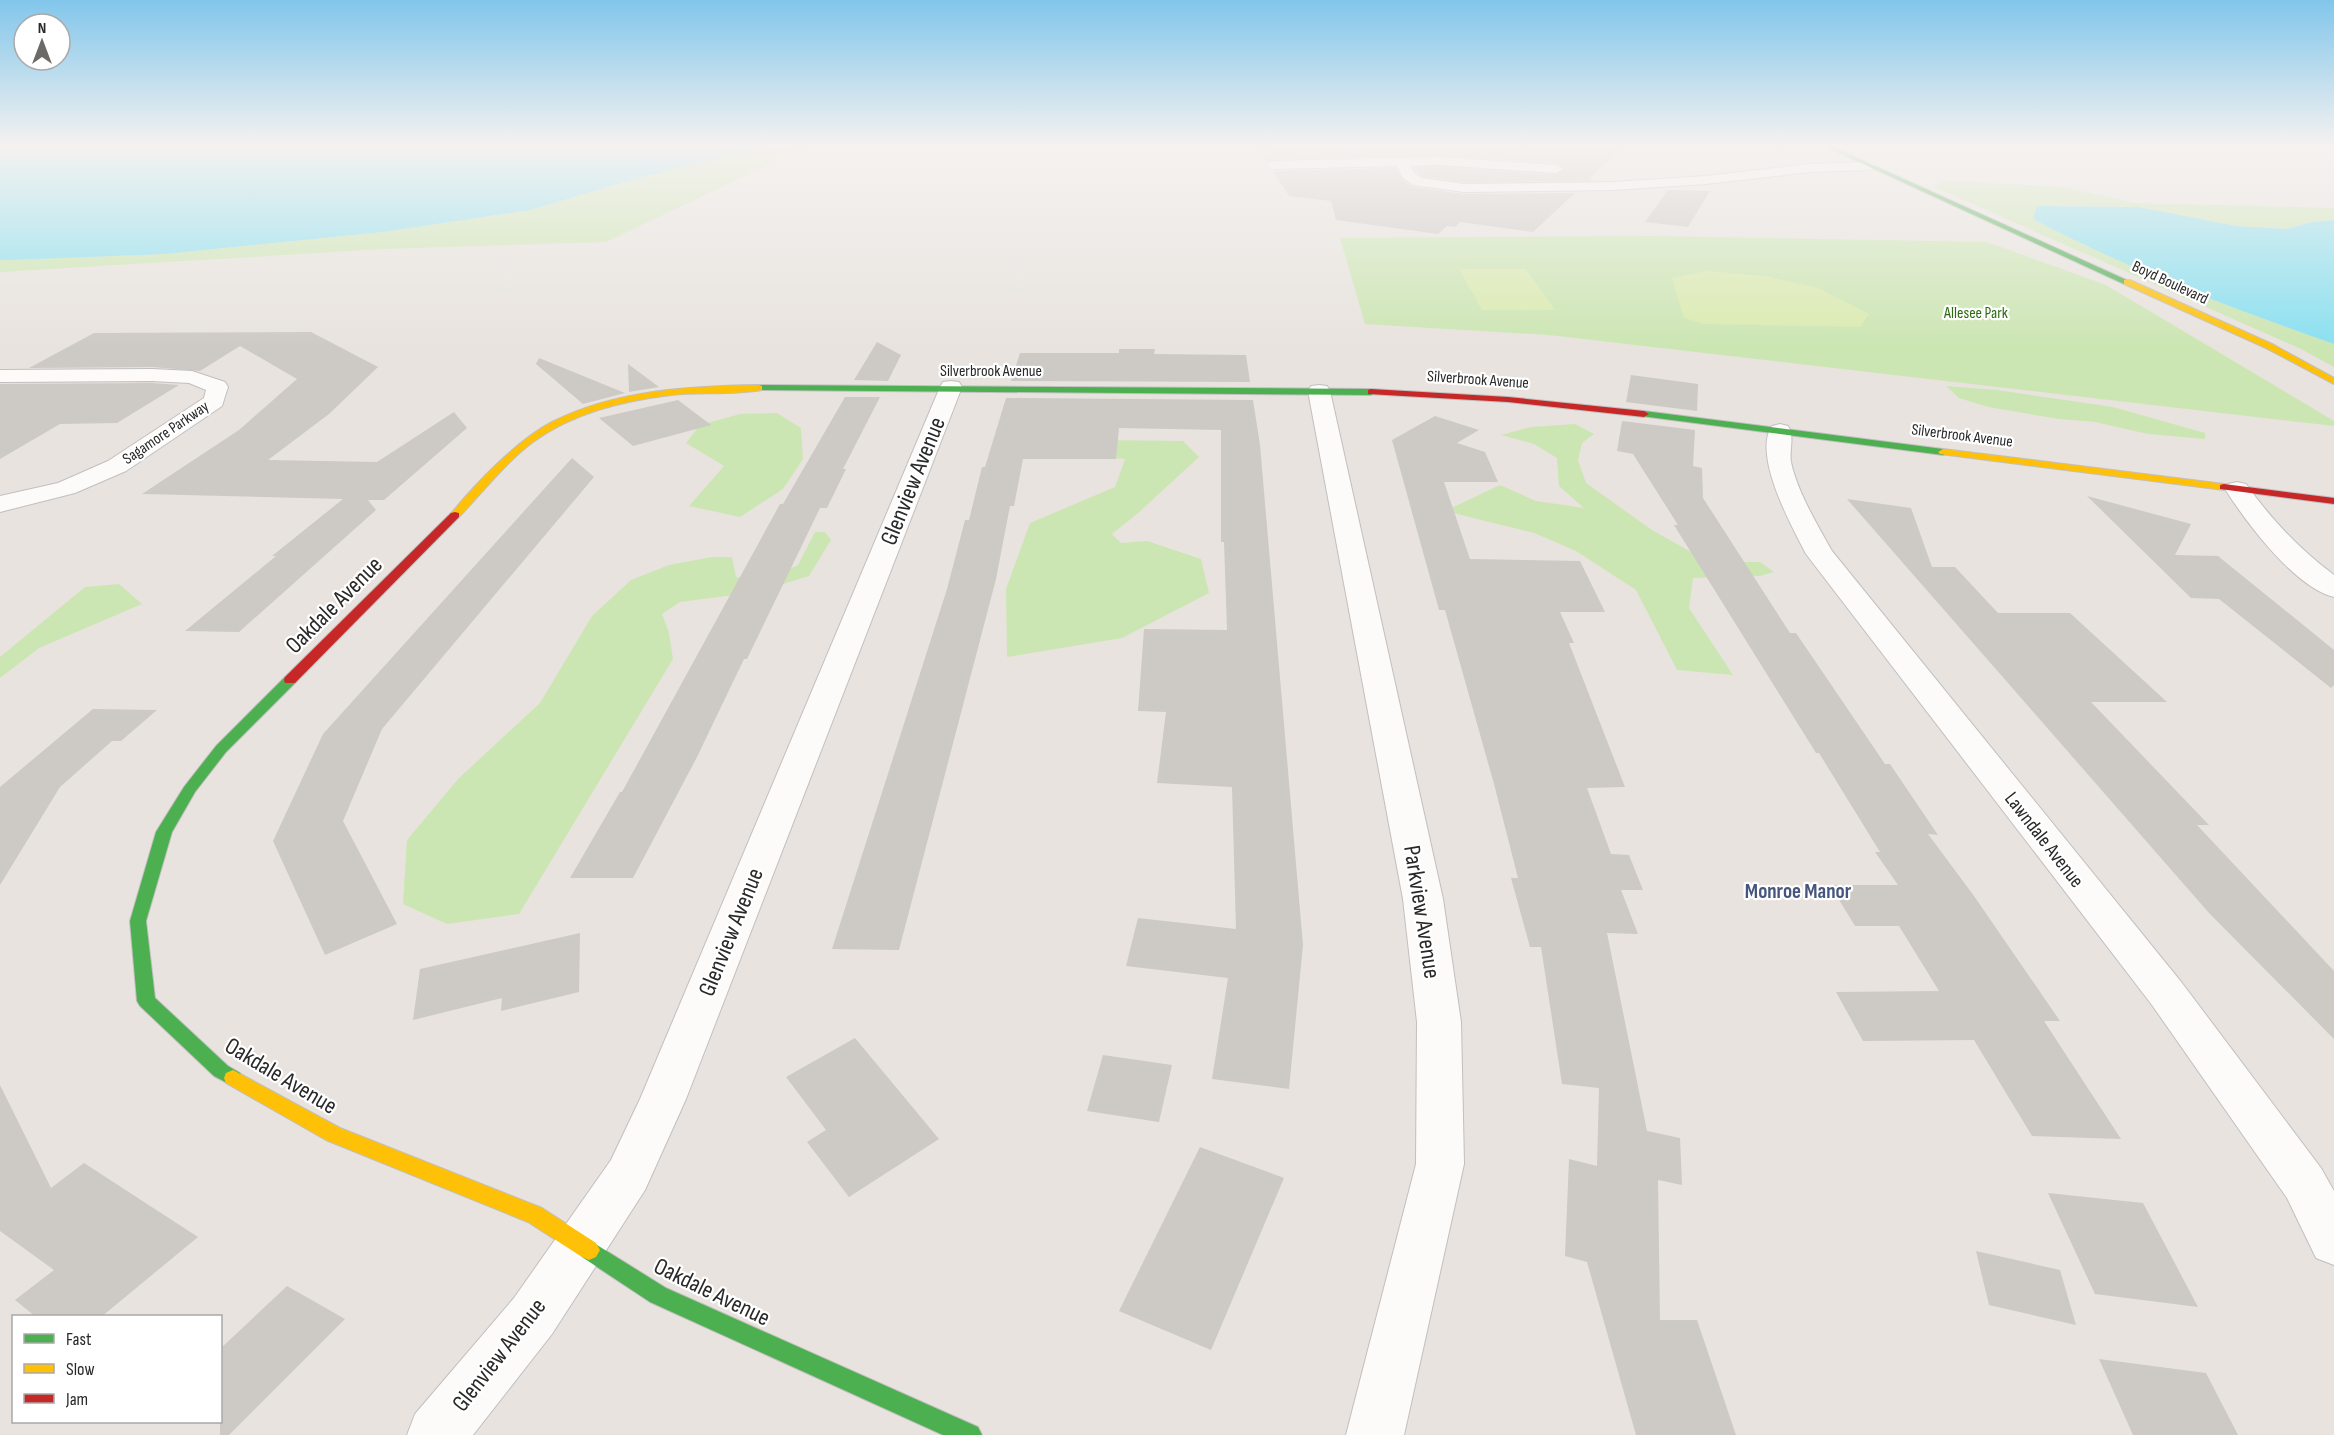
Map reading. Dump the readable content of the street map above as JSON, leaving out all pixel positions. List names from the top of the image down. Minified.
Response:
{"streets":{"street":["Boyd Boulevard","Silverbrook Avenue","Sagamore Parkway","Glenview Avenue","Oakdale Avenue","Lawndale Avenue","Parkview Avenue"]},"crossings":[["Silverbrook Avenue","Glenview Avenue"],["Silverbrook Avenue","Oakdale Avenue"],["Silverbrook Avenue","Lawndale Avenue"],["Silverbrook Avenue","Parkview Avenue"],["Glenview Avenue","Oakdale Avenue"]],"districts":["Monroe Manor"],"parks":["Allesee Park"],"legend":["Fast","Slow","Jam"],"north":"top"}
